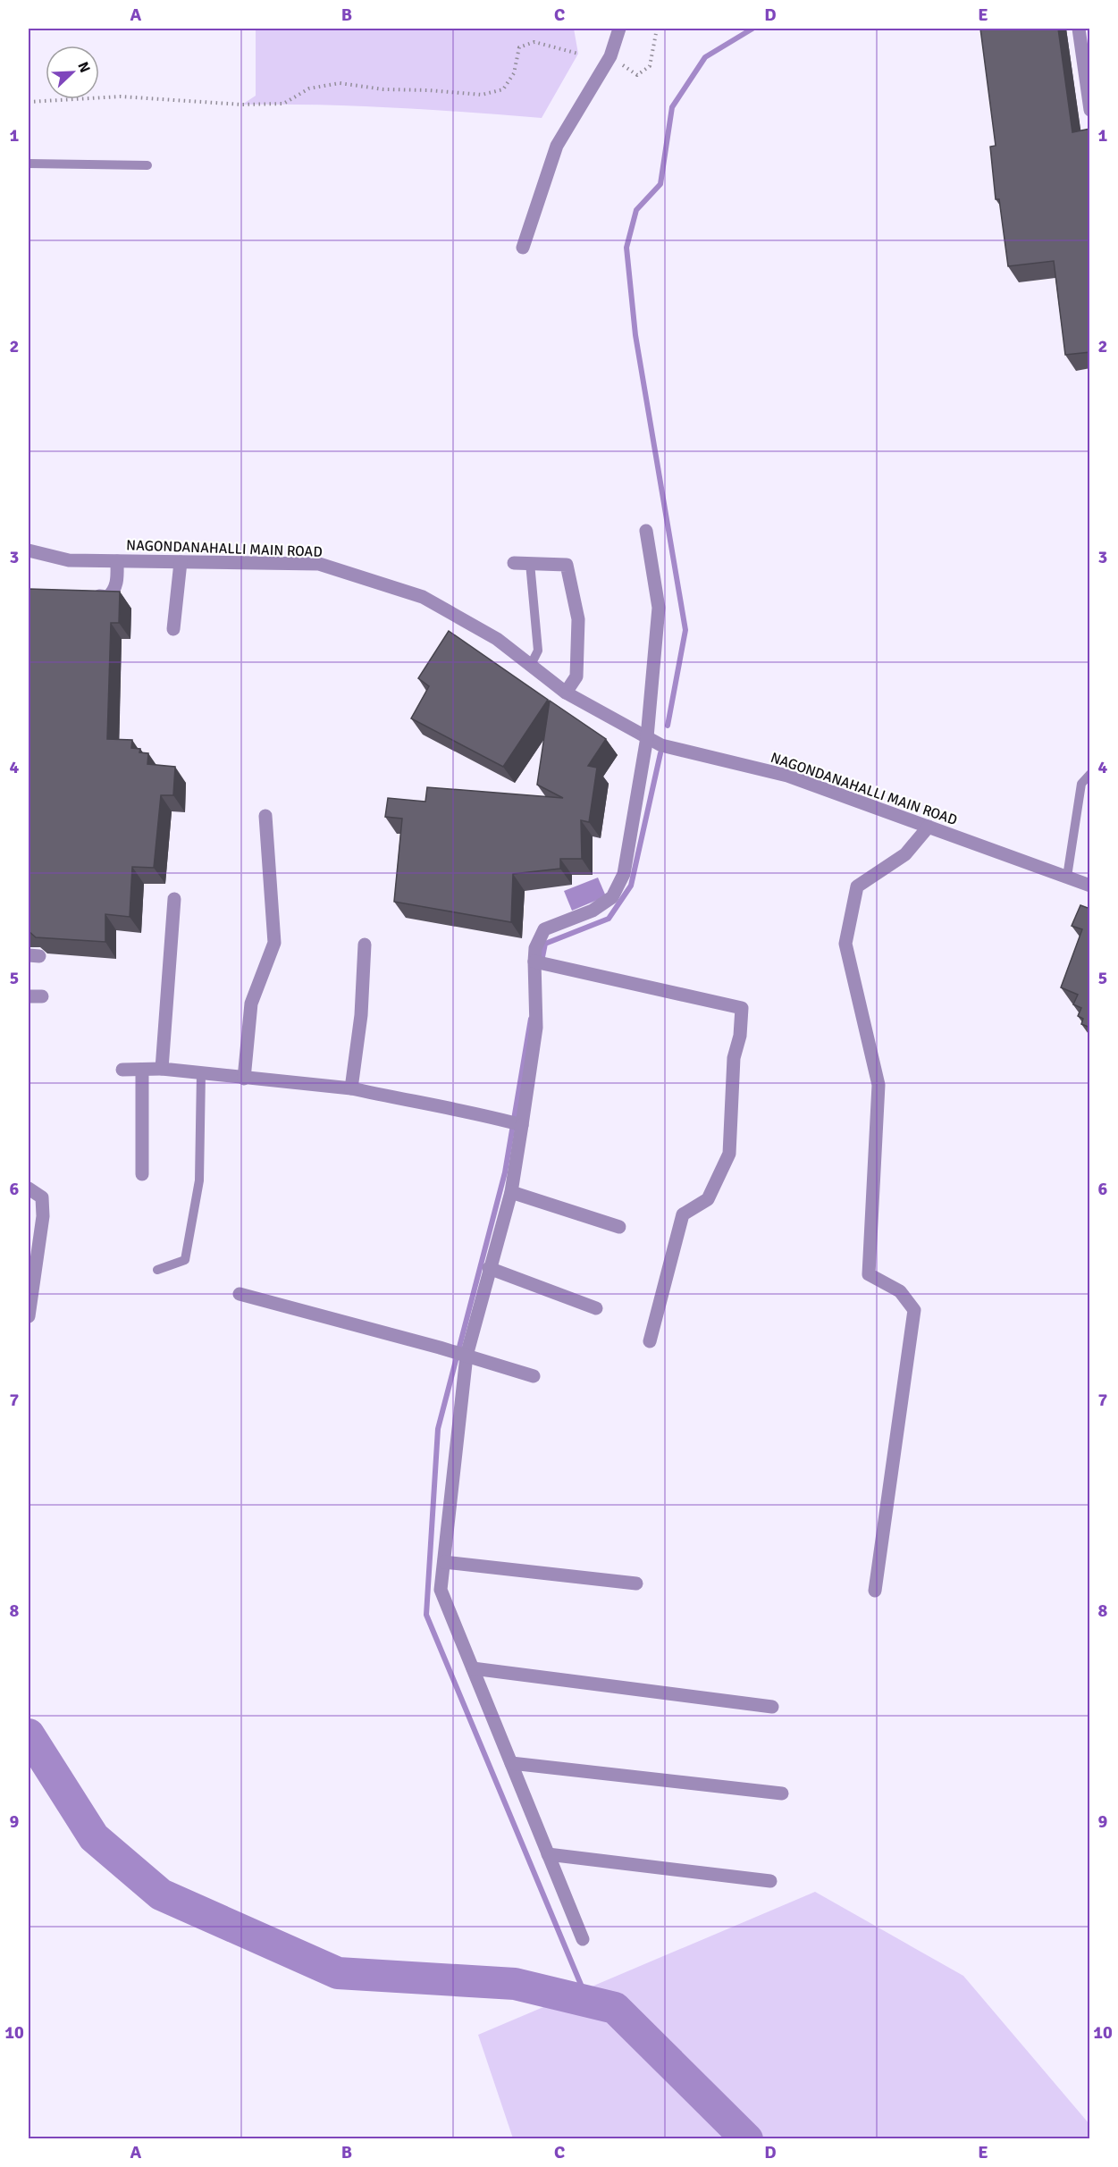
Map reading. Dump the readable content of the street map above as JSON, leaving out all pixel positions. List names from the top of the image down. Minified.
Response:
{"streets":{"street":["NAGONDANAHALLI MAIN ROAD"]},"north":"top right","grid":{"columns":["A","B","C","D","E"],"rows":["1","2","3","4","5","6","7","8","9","10"]}}
